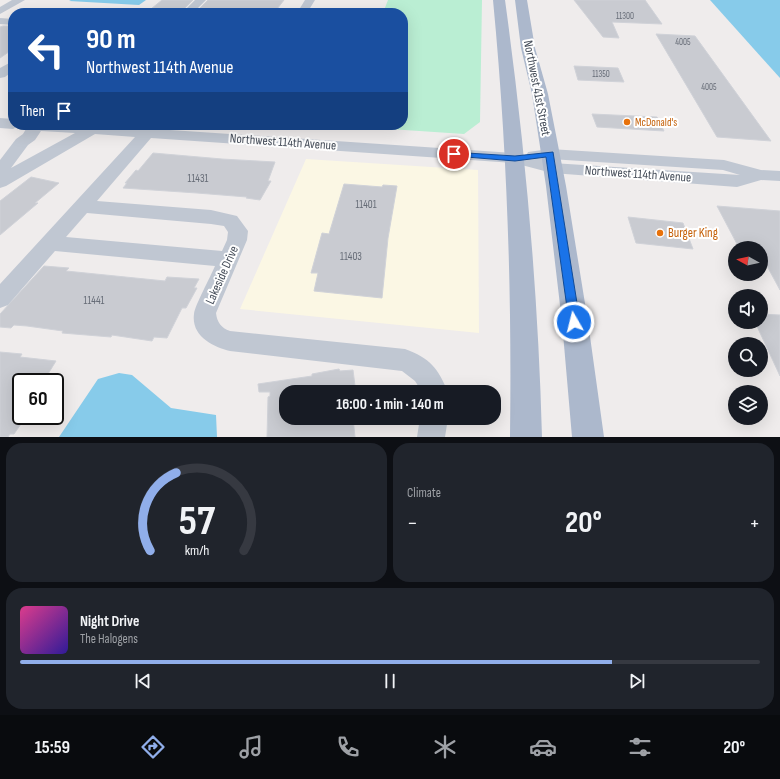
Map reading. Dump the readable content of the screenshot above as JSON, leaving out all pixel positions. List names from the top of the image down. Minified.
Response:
{"streets":{"main road":["Northwest 41st Street"],"street":["Northwest 114th Avenue","Lakeside Drive"]},"crossings":[["Northwest 41st Street","Northwest 114th Avenue"]],"places":["McDonald's","Burger King"],"house_numbers":["11300","4005","11350","4005","11431","11401","11403","11441"],"north":"left","page":{"turn":["90 m","Northwest 114th Avenue"],"then":"Then","limit":"60","trip":"16:00 · 1 min · 140 m","tile":"Climate","heat":["−","20°","+"],"song":["Night Drive","The Halogens"],"tabs":["15:59","20°"],"gauge":["57","km/h"]}}
